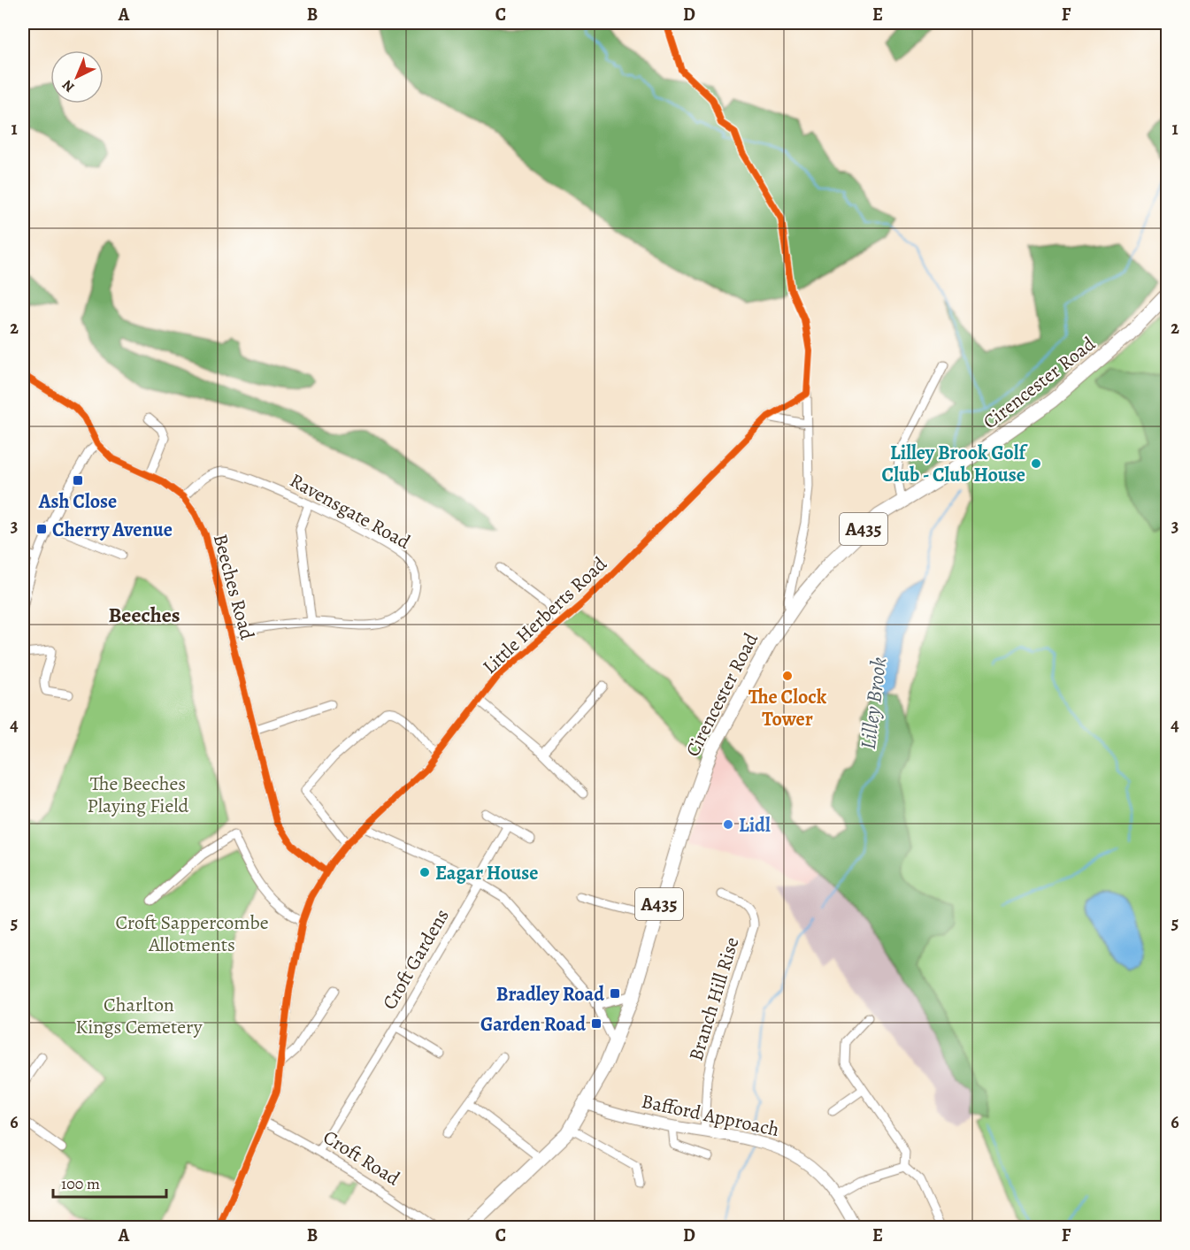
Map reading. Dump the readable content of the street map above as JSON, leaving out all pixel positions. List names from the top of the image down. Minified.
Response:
{"streets":{"main road":["Cirencester Road","A435"],"street":["Ravensgate Road","Beeches Road","Little Herberts Road","Croft Gardens","Branch Hill Rise","Bafford Approach","Croft Road"]},"crossings":[["Cirencester Road","Bafford Approach"],["Ravensgate Road","Beeches Road"],["Beeches Road","Little Herberts Road"],["Little Herberts Road","Croft Road"],["Croft Gardens","Croft Road"],["Branch Hill Rise","Bafford Approach"]],"districts":["Beeches"],"water":["Lilley Brook"],"parks":["The Beeches Playing Field","Croft Sappercombe Allotments","Charlton Kings Cemetery"],"places":{"other":["Lilley Brook Golf Club - Club House","The Clock Tower","Lidl","Eagar House"],"transit":["Ash Close","Cherry Avenue","Bradley Road","Garden Road"]},"scale_bar":"100 m","north":"bottom left","grid":{"columns":["A","B","C","D","E","F"],"rows":["1","2","3","4","5","6"]}}
